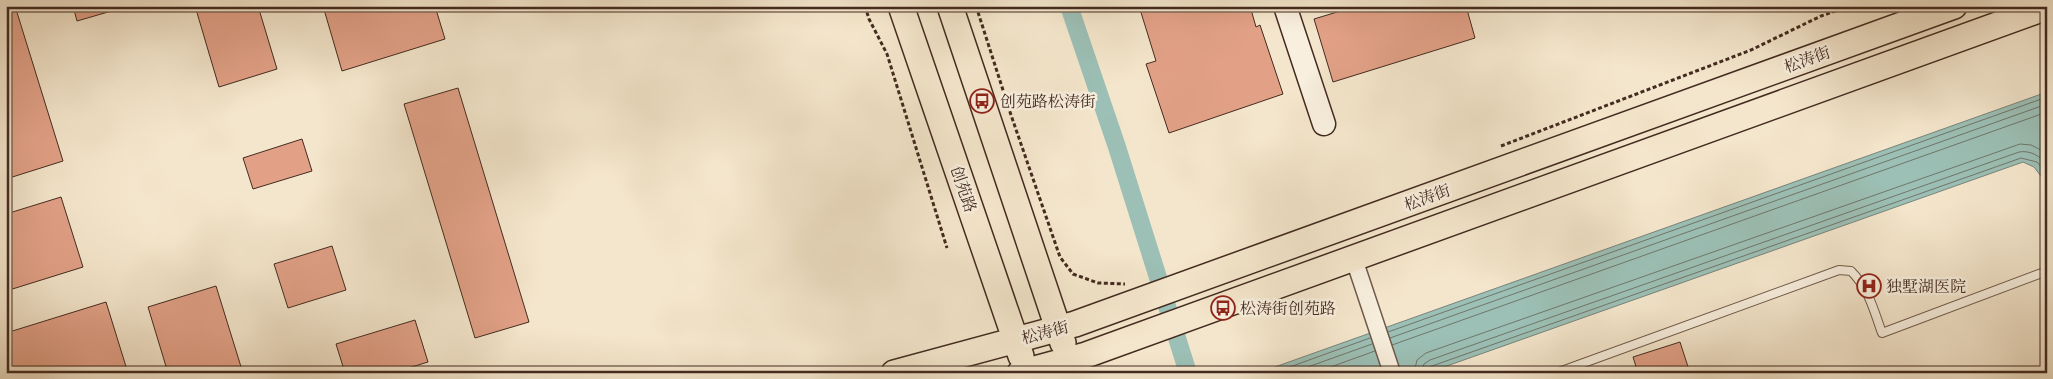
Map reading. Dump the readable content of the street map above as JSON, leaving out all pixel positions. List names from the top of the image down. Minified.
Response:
{"streets":{"main road":["松涛街","创苑路"]},"crossings":[["松涛街","创苑路"]],"places":{"bus stop":["创苑路松涛街","松涛街创苑路"],"hospital":["独墅湖医院"]}}
